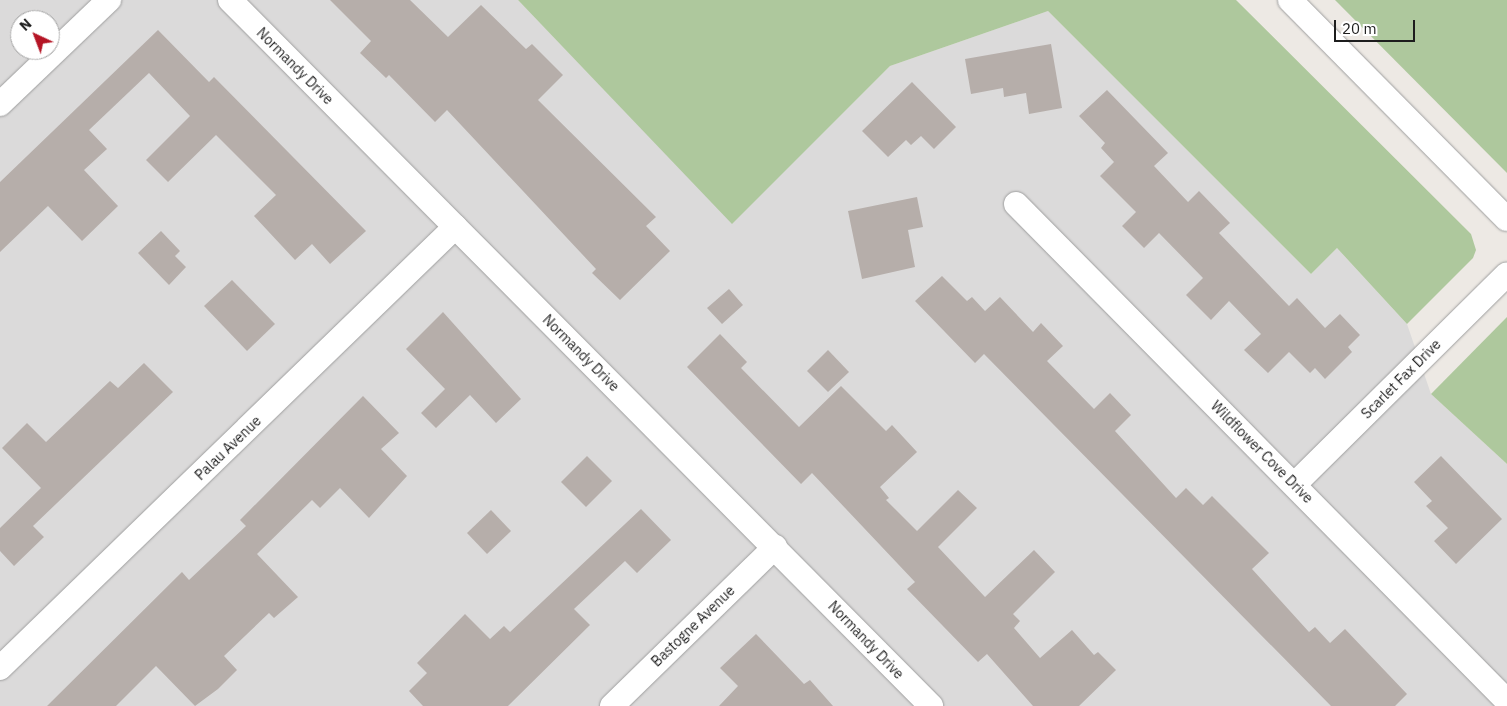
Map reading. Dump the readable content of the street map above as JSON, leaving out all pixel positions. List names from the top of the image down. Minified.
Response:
{"streets":{"street":["Normandy Drive","Scarlet Fax Drive","Palau Avenue","Wildflower Cove Drive","Bastogne Avenue"]},"crossings":[["Normandy Drive","Palau Avenue"],["Normandy Drive","Bastogne Avenue"],["Scarlet Fax Drive","Wildflower Cove Drive"]],"scale_bar":"20 m","north":"top left"}
